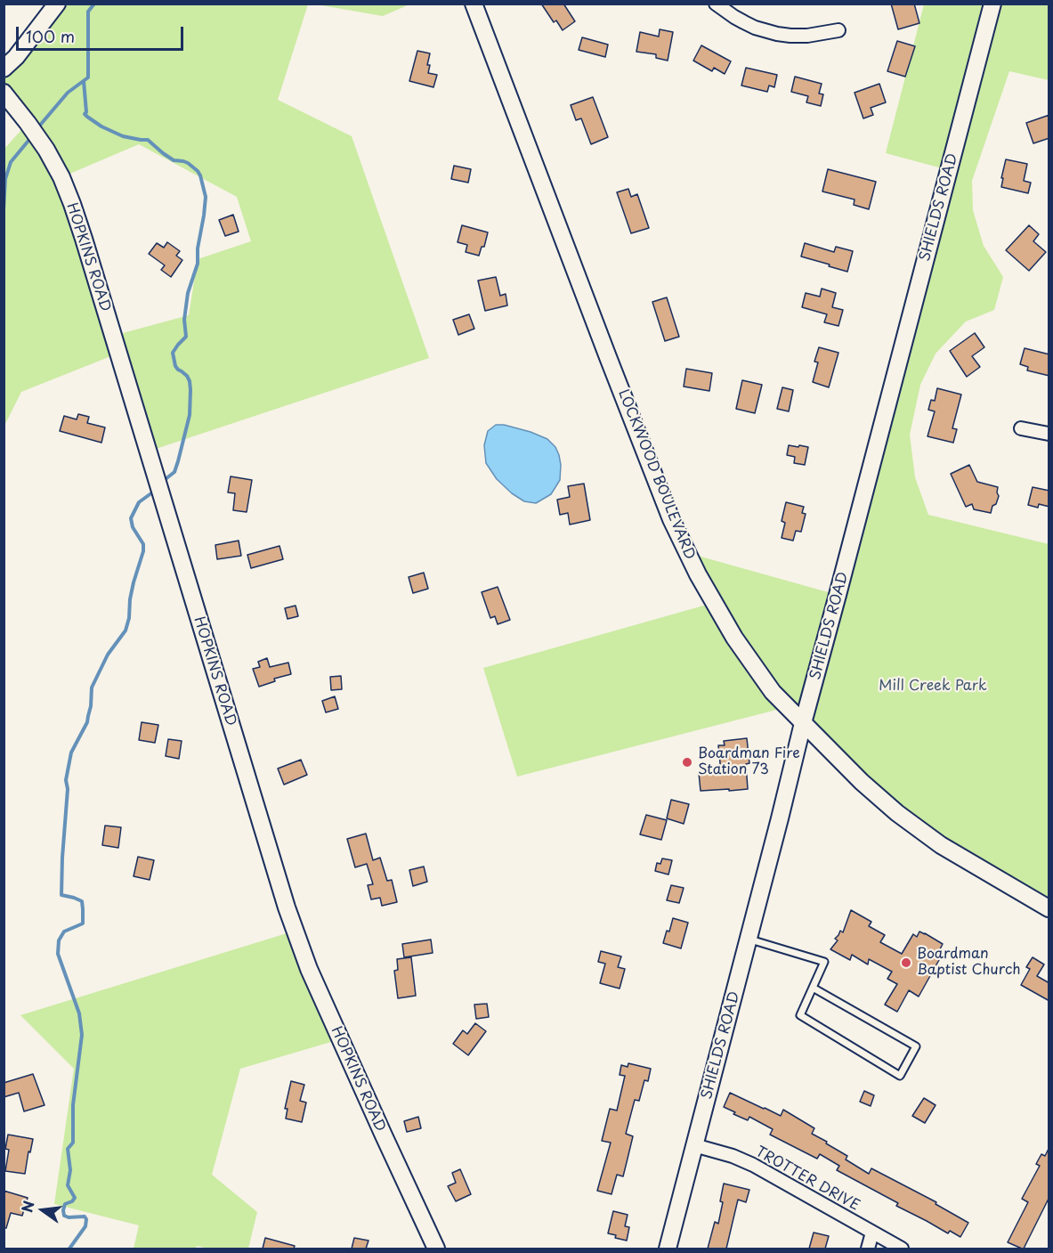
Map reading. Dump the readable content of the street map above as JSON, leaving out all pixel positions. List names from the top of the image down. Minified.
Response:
{"streets":{"main road":["SHIELDS ROAD","HOPKINS ROAD","LOCKWOOD BOULEVARD"],"street":["TROTTER DRIVE"]},"crossings":[["SHIELDS ROAD","LOCKWOOD BOULEVARD"],["SHIELDS ROAD","TROTTER DRIVE"]],"parks":["Mill Creek Park"],"places":["Boardman Fire Station 73","Boardman Baptist Church"],"scale_bar":"100 m","north":"left"}
